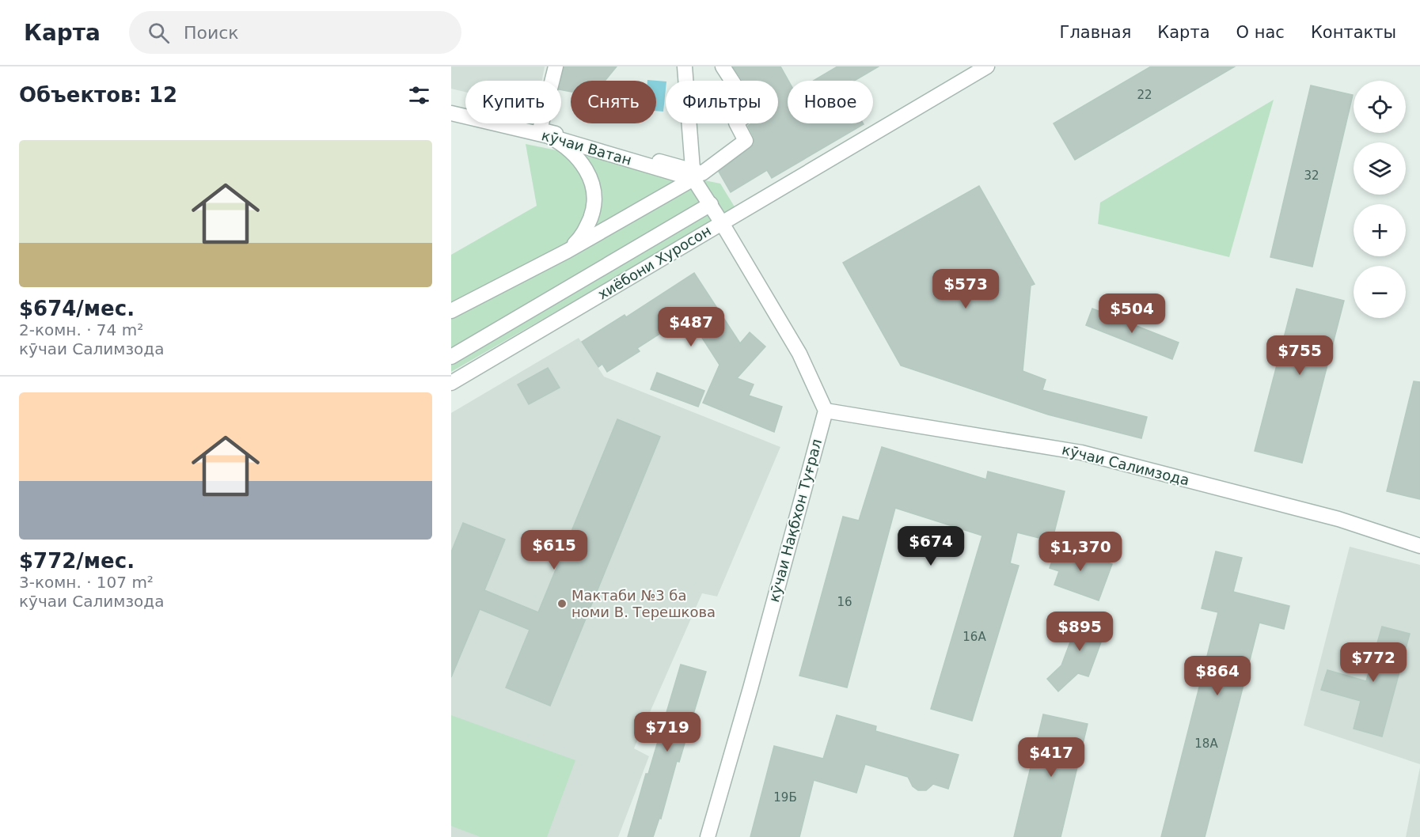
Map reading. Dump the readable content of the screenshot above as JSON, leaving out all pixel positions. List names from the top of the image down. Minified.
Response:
{"streets":{"street":["кӯчаи Ватан","хиёбони Хуросон","кӯчаи Салимзода","кӯчаи Нақбхон Туғрал"]},"crossings":[["кӯчаи Ватан","хиёбони Хуросон"],["кӯчаи Салимзода","кӯчаи Нақбхон Туғрал"]],"places":["Мактаби №3 ба номи В. Терешкова"],"house_numbers":["22","32","16","16А","18А","19Б"],"page":{"header":"Карта","search":"Поиск","nav":["Главная","Карта","О нас","Контакты"],"heading":"Объектов: 12","map_buttons":["+","−"],"chip":["Купить","Снять","Фильтры","Новое"],"list":[{"name":"$674/мес.","note":"2-комн. · 74 m² · кӯчаи Салимзода"},{"name":"$772/мес.","note":"3-комн. · 107 m² · кӯчаи Салимзода"}],"price":["$573","$504","$487","$755","$674","$615","$1,370","$895","$772","$864","$719","$417"]}}
